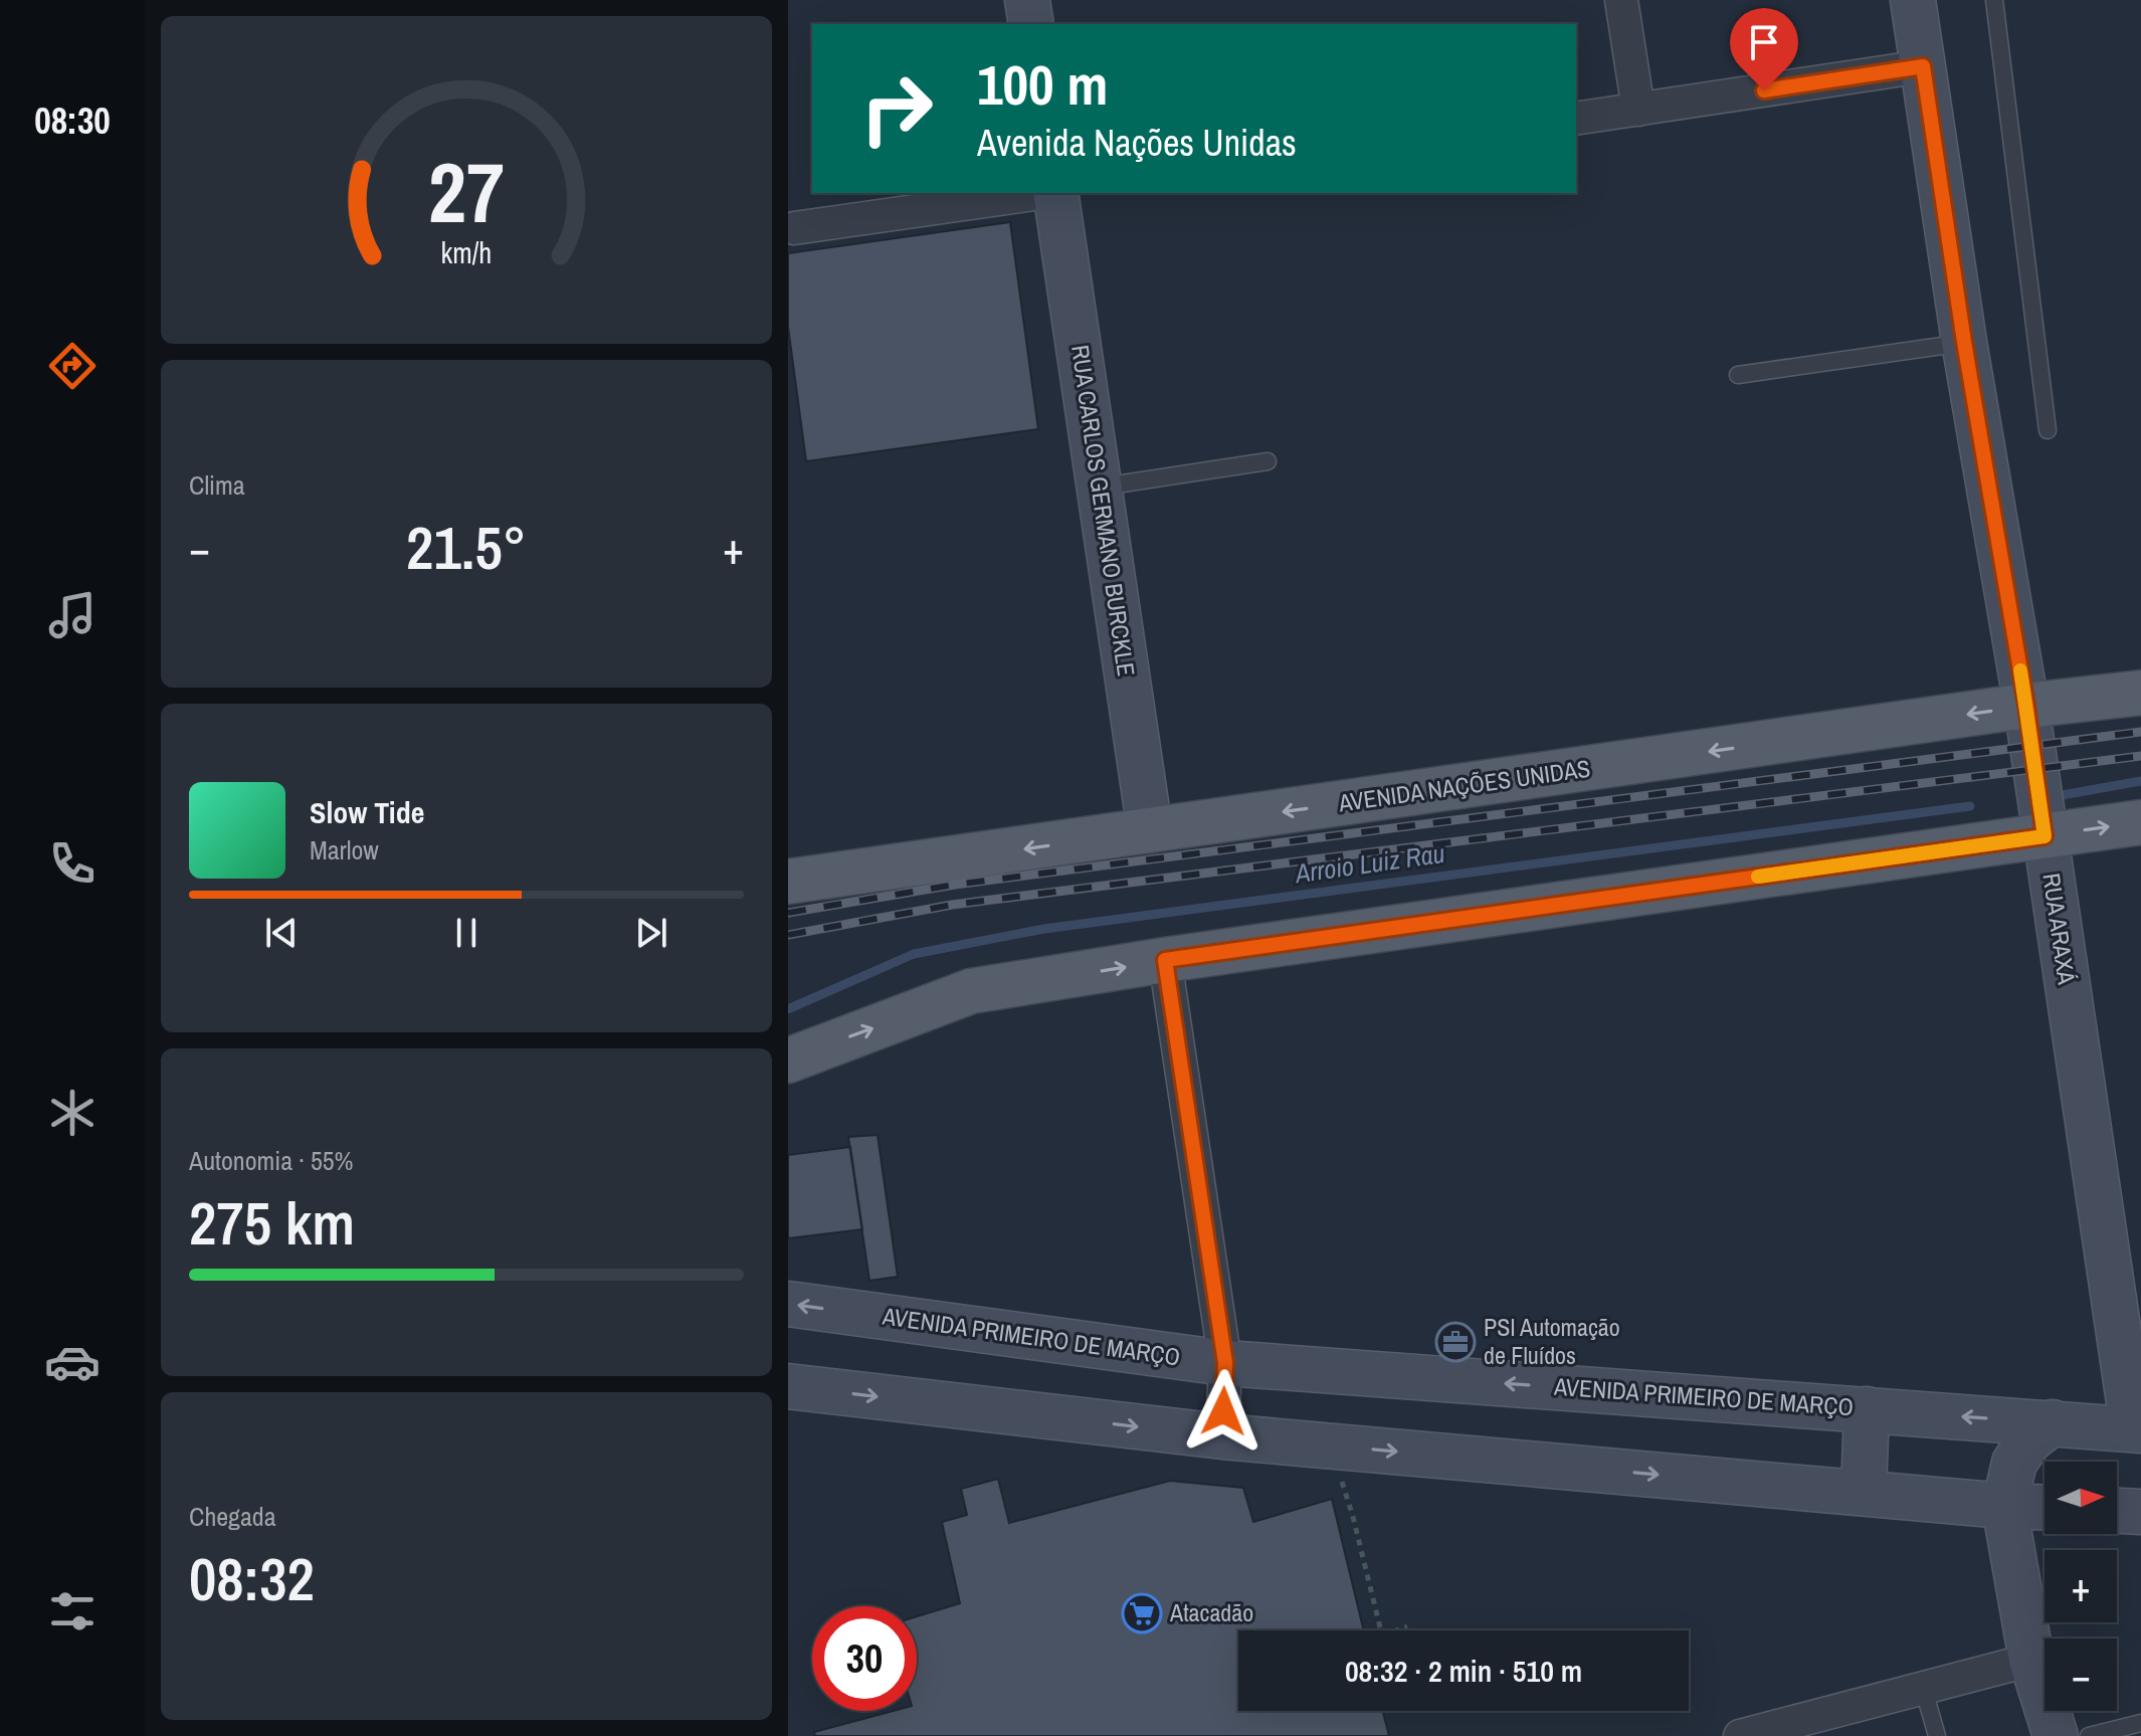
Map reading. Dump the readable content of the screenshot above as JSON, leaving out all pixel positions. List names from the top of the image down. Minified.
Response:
{"streets":{"main road":["RUA CARLOS GERMANO BURCKLE","AVENIDA NAÇÕES UNIDAS","RUA ARAXÁ","AVENIDA PRIMEIRO DE MARÇO"]},"crossings":[["RUA CARLOS GERMANO BURCKLE","AVENIDA NAÇÕES UNIDAS"],["AVENIDA NAÇÕES UNIDAS","RUA ARAXÁ"],["RUA ARAXÁ","AVENIDA PRIMEIRO DE MARÇO"]],"water":["Arroio Luiz Rau"],"places":{"office":["PSI Automação de Fluídos"],"supermarket":["Atacadão"]},"north":"right","page":{"tabs":"08:30","turn":["100 m","Avenida Nações Unidas"],"tile":["Clima",["Autonomia · 55%","275 km"],["Chegada","08:32"]],"heat":["−","21.5°","+"],"song":["Slow Tide","Marlow"],"map_buttons":["+","−"],"limit":"30","trip":"08:32 · 2 min · 510 m","gauge":["27","km/h"]}}
